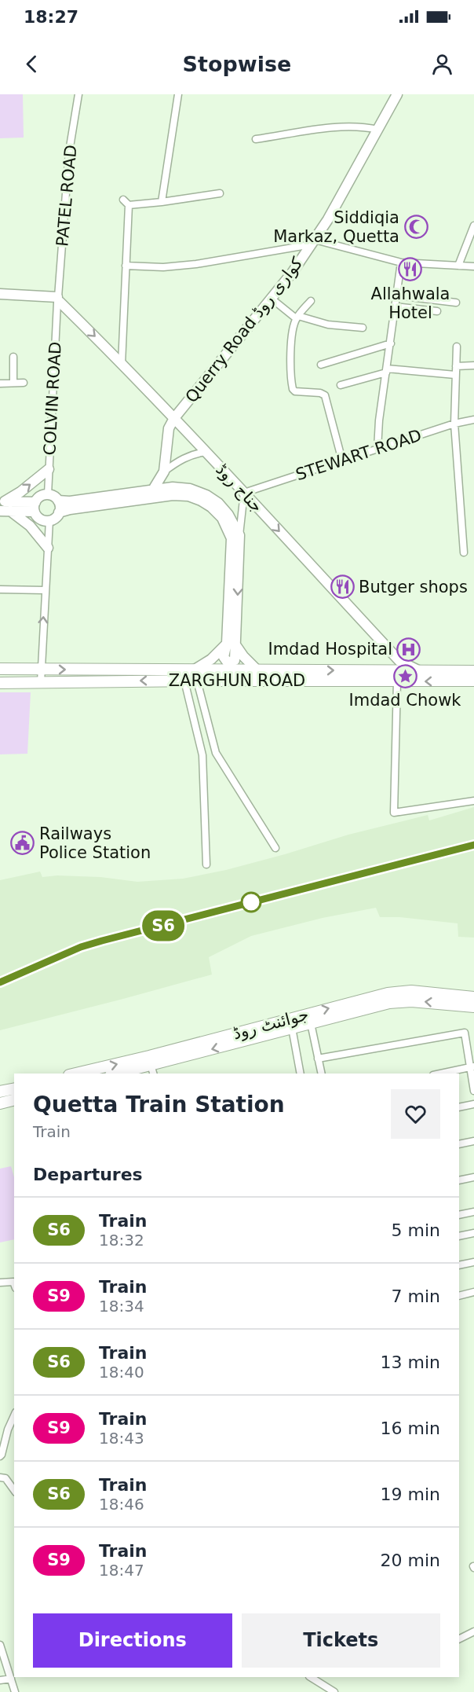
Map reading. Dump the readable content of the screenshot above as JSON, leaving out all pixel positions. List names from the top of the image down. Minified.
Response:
{"streets":{"main road":["ZARGHUN ROAD","جوائنٹ روڈ"],"street":["PATEL ROAD","Querry Road کواری روڈ","COLVIN ROAD","STEWART ROAD","جناح روڈ"]},"crossings":[["PATEL ROAD","COLVIN ROAD"],["PATEL ROAD","جناح روڈ"],["Querry Road کواری روڈ","جناح روڈ"],["COLVIN ROAD","جناح روڈ"],["STEWART ROAD","جناح روڈ"],["جناح روڈ","ZARGHUN ROAD"]],"one_way":["جناح روڈ"],"places":{"mosque":["Siddiqia Markaz, Quetta"],"restaurant":["Allahwala Hotel","Butger shops"],"hospital":["Imdad Hospital"],"place":["Imdad Chowk"],"public building":["Railways Police Station"]},"page":{"status":"18:27","header":"Stopwise","on_map":"S6","heading":[["Quetta Train Station","Train"],"Departures"],"list":[{"mark":"S6","name":"Train","note":"18:32","value":"5 min"},{"mark":"S9","name":"Train","note":"18:34","value":"7 min"},{"mark":"S6","name":"Train","note":"18:40","value":"13 min"},{"mark":"S9","name":"Train","note":"18:43","value":"16 min"},{"mark":"S6","name":"Train","note":"18:46","value":"19 min"},{"mark":"S9","name":"Train","note":"18:47","value":"20 min"}],"buttons":["Directions","Tickets"]}}
